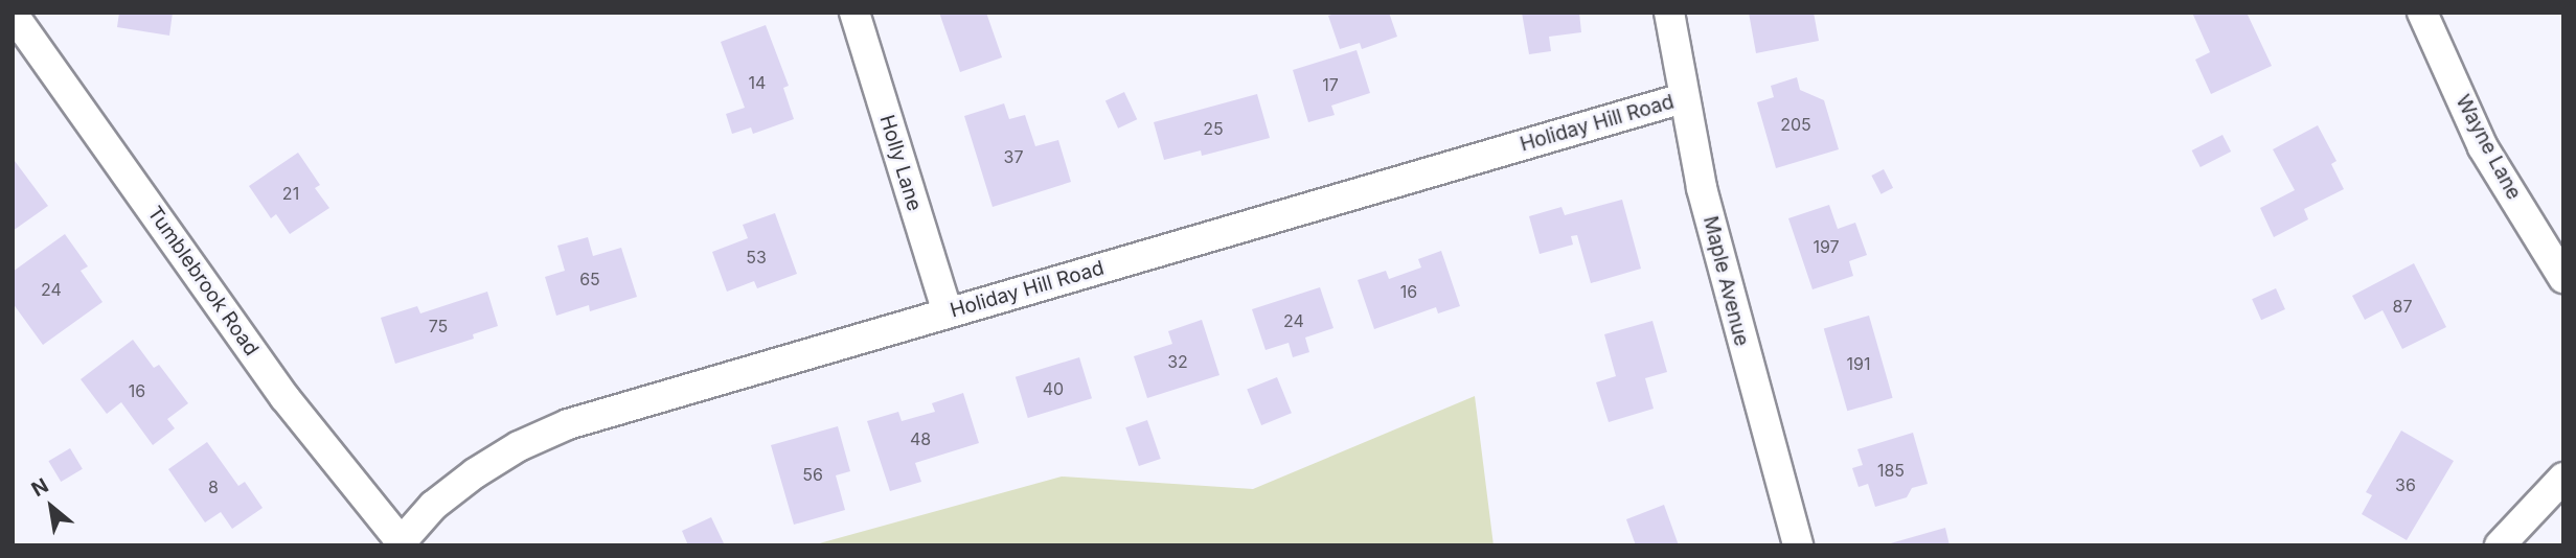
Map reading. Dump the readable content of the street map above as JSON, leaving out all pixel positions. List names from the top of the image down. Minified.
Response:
{"streets":{"street":["Holiday Hill Road","Wayne Lane","Holly Lane","Tumblebrook Road","Maple Avenue"]},"crossings":[["Holiday Hill Road","Holly Lane"],["Holiday Hill Road","Tumblebrook Road"],["Holiday Hill Road","Maple Avenue"]],"house_numbers":["14","17","205","25","37","21","197","53","65","24","16","87","24","75","32","191","40","16","48","185","56","36","8"],"north":"top left"}
